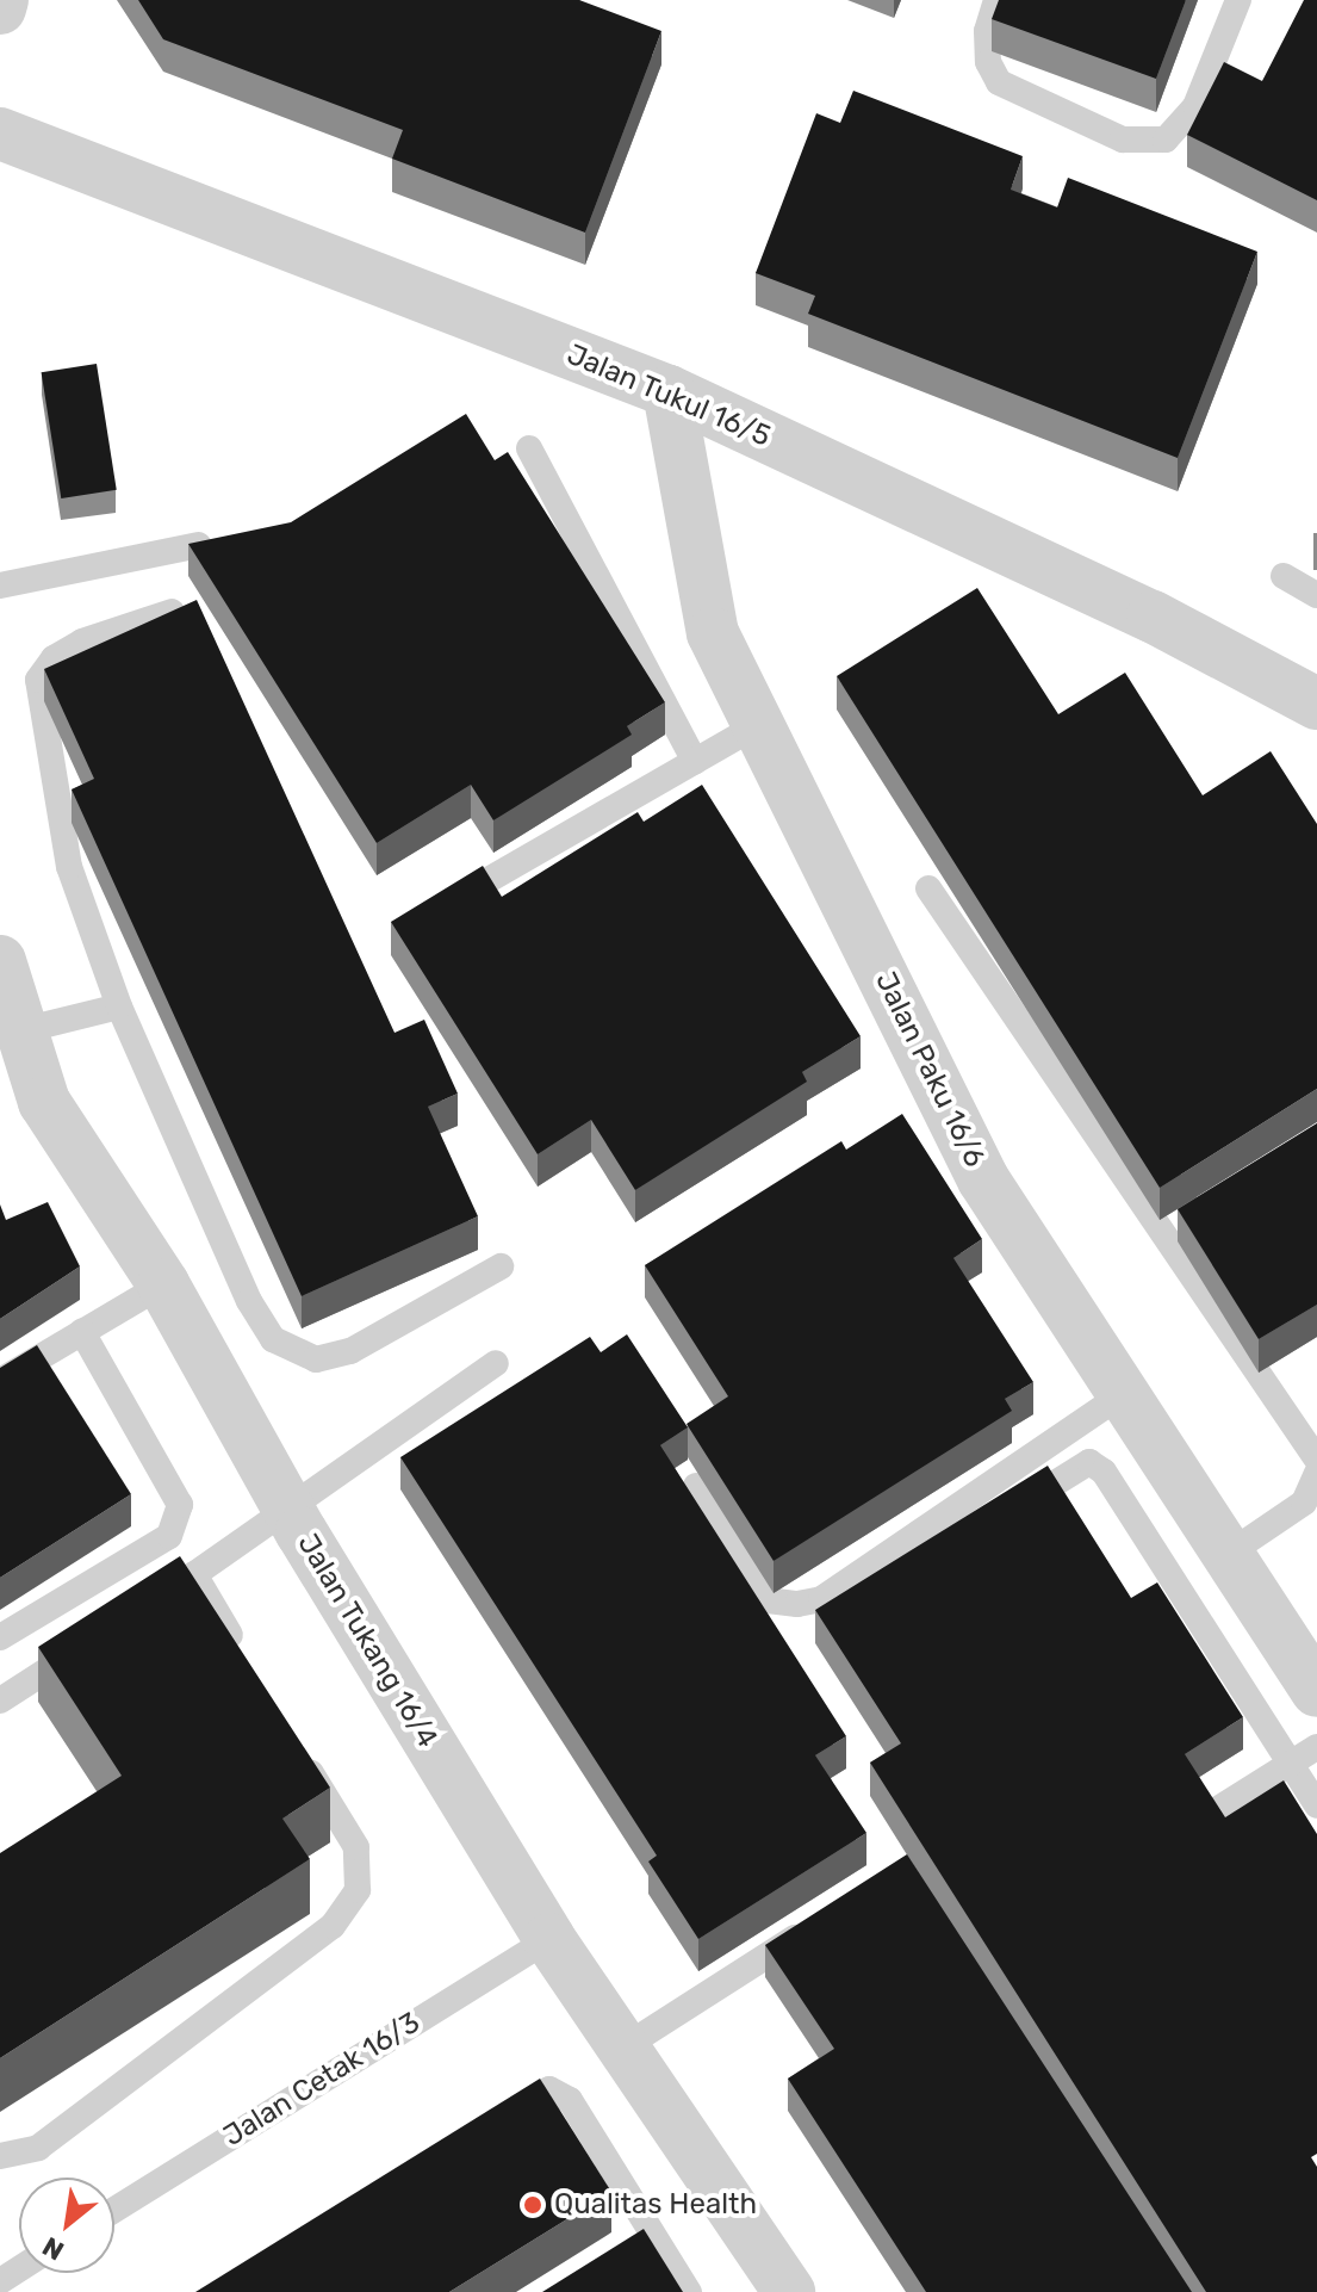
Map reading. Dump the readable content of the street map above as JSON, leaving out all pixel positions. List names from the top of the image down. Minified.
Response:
{"streets":{"street":["Jalan Tukul 16/5","Jalan Paku 16/6","Jalan Tukang 16/4"],"lane":["Jalan Cetak 16/3"]},"crossings":[["Jalan Tukul 16/5","Jalan Paku 16/6"],["Jalan Tukang 16/4","Jalan Cetak 16/3"]],"places":["Qualitas Health"],"north":"bottom left"}
